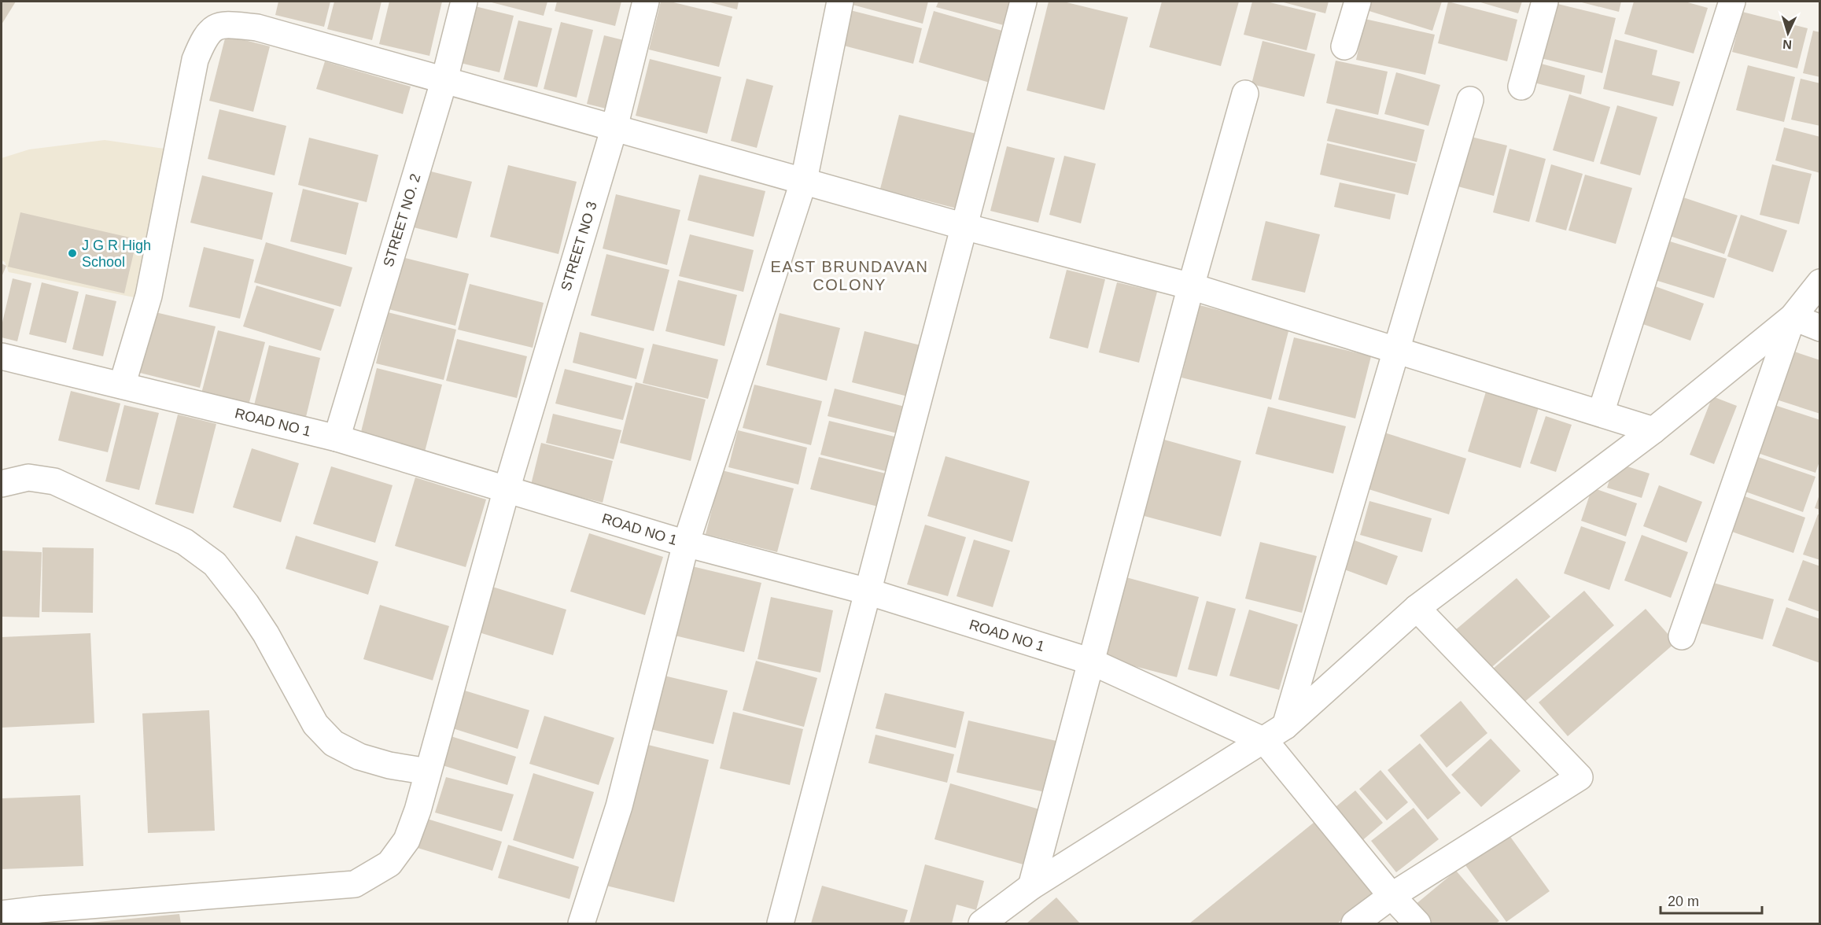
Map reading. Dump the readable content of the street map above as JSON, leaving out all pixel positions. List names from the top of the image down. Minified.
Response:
{"streets":{"street":["STREET NO. 2","STREET NO 3","ROAD NO 1"]},"crossings":[["STREET NO. 2","ROAD NO 1"],["STREET NO 3","ROAD NO 1"]],"districts":["EAST BRUNDAVAN COLONY"],"places":["J G R High School"],"scale_bar":"20 m","north":"bottom"}
